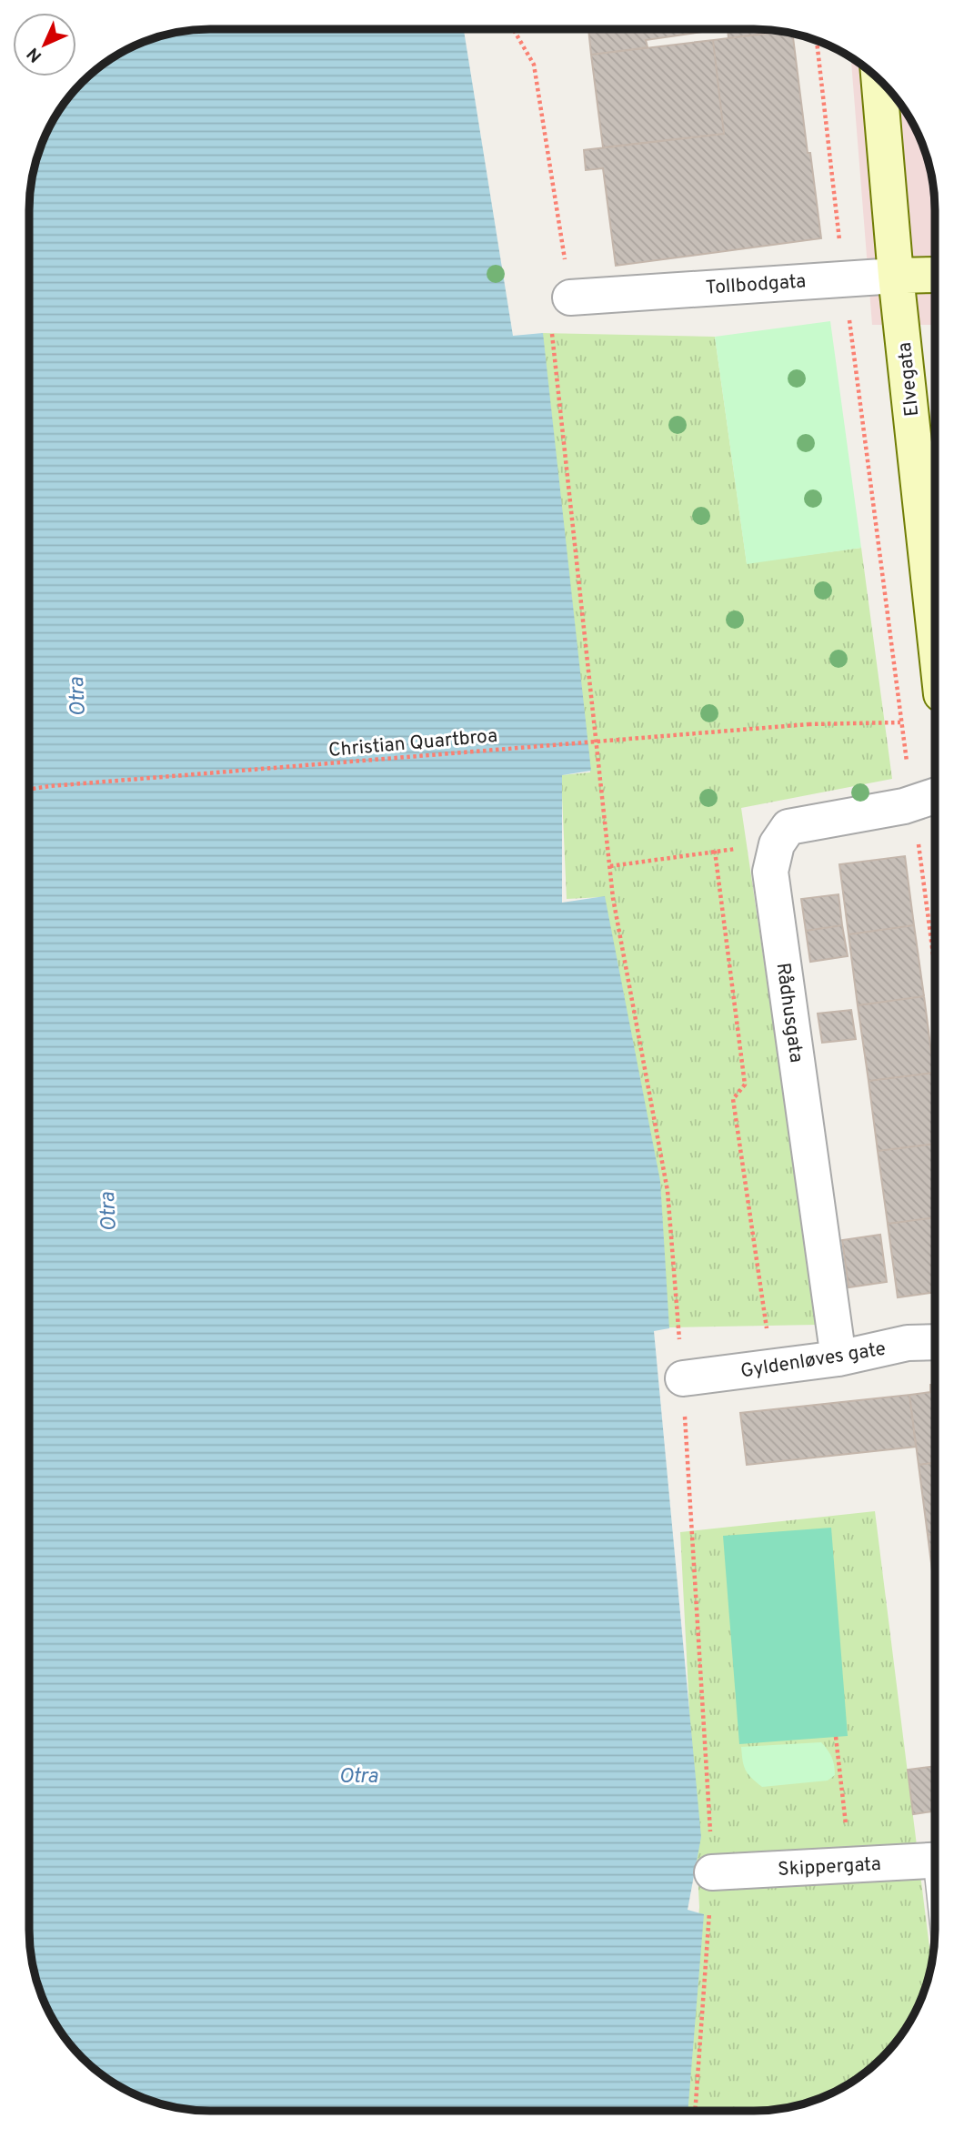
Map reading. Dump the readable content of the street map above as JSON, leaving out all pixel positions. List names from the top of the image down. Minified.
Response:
{"streets":{"street":["Tollbodgata","Elvegata","Rådhusgata","Gyldenløves gate","Skippergata"],"path":["Christian Quartbroa"]},"crossings":[["Tollbodgata","Elvegata"],["Rådhusgata","Gyldenløves gate"]],"water":["Otra"],"north":"bottom left"}
